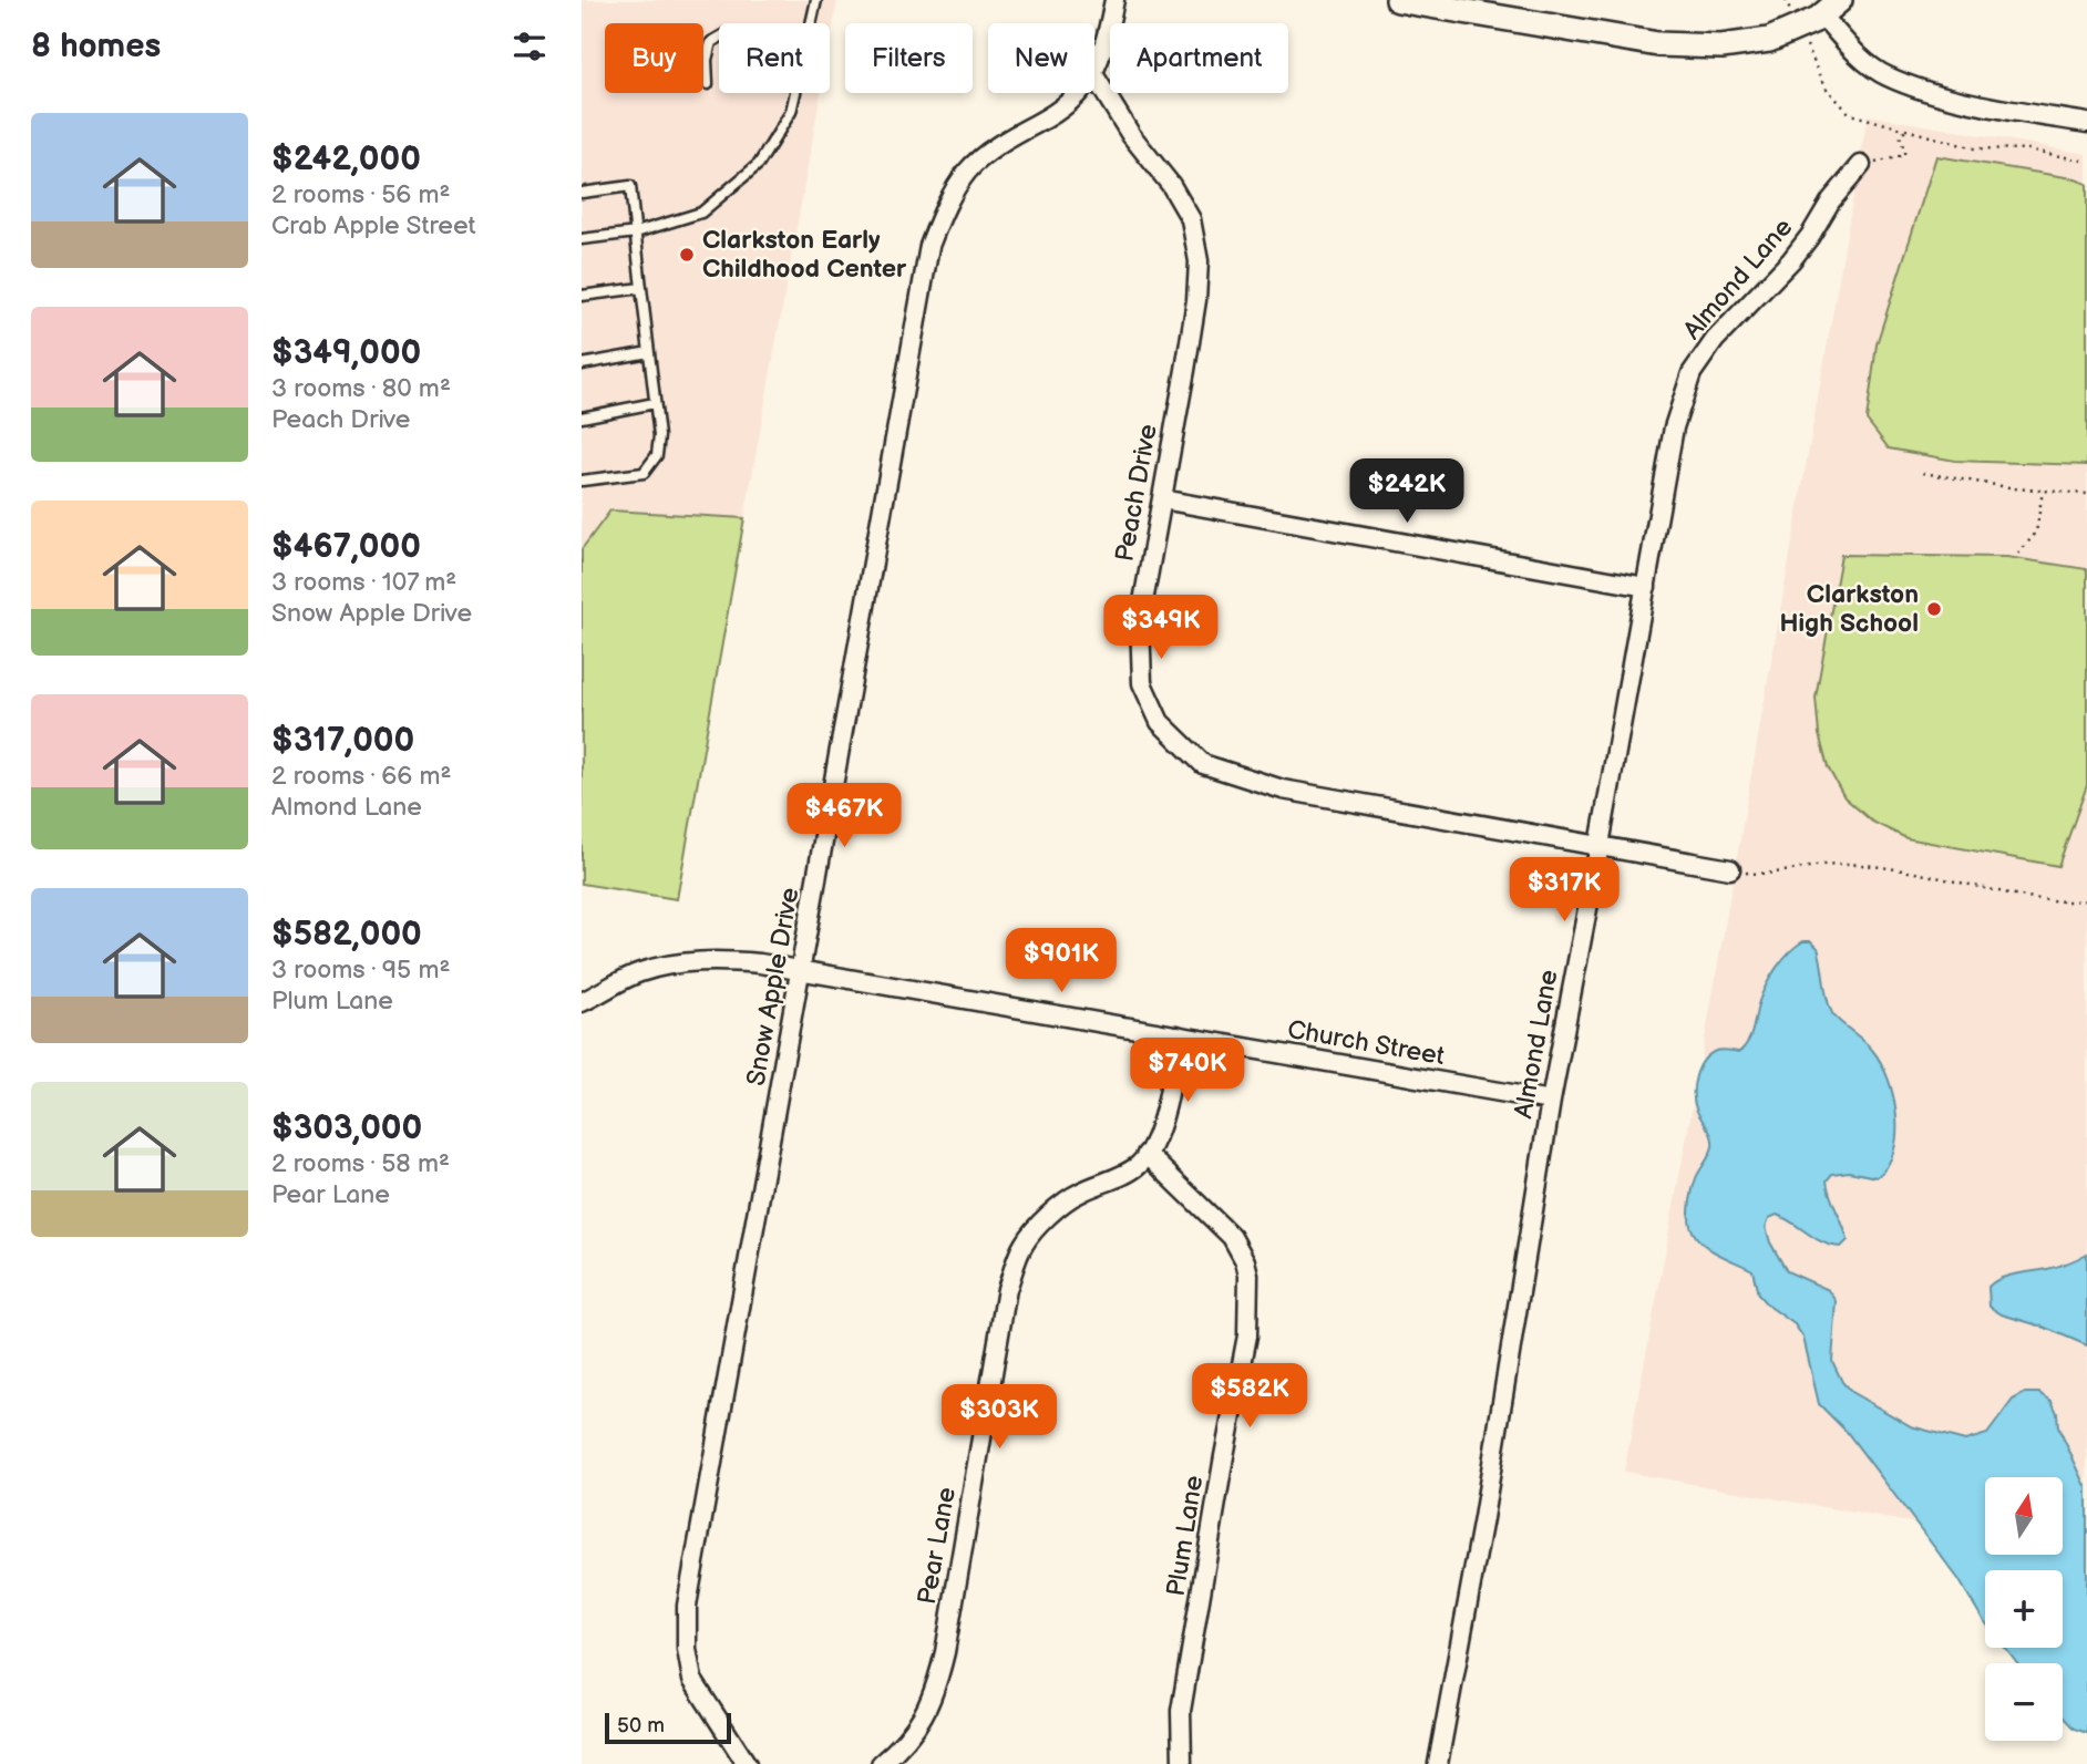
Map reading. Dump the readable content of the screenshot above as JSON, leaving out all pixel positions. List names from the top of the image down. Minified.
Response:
{"streets":{"street":["Almond Lane","Peach Drive","Snow Apple Drive","Church Street","Plum Lane","Pear Lane"]},"crossings":[["Almond Lane","Peach Drive"],["Almond Lane","Church Street"],["Snow Apple Drive","Church Street"],["Plum Lane","Pear Lane"]],"places":["Clarkston Early Childhood Center","Clarkston High School"],"scale_bar":"50 m","north":"top","page":{"heading":"8 homes","chip":["Buy","Rent","Filters","New","Apartment"],"list":[{"name":"$242,000","note":"2 rooms · 56 m² · Crab Apple Street"},{"name":"$349,000","note":"3 rooms · 80 m² · Peach Drive"},{"name":"$467,000","note":"3 rooms · 107 m² · Snow Apple Drive"},{"name":"$317,000","note":"2 rooms · 66 m² · Almond Lane"},{"name":"$582,000","note":"3 rooms · 95 m² · Plum Lane"},{"name":"$303,000","note":"2 rooms · 58 m² · Pear Lane"}],"price":["$242K","$349K","$467K","$317K","$901K","$740K","$582K","$303K"],"map_buttons":["+","−"],"scale":"50 m"}}
